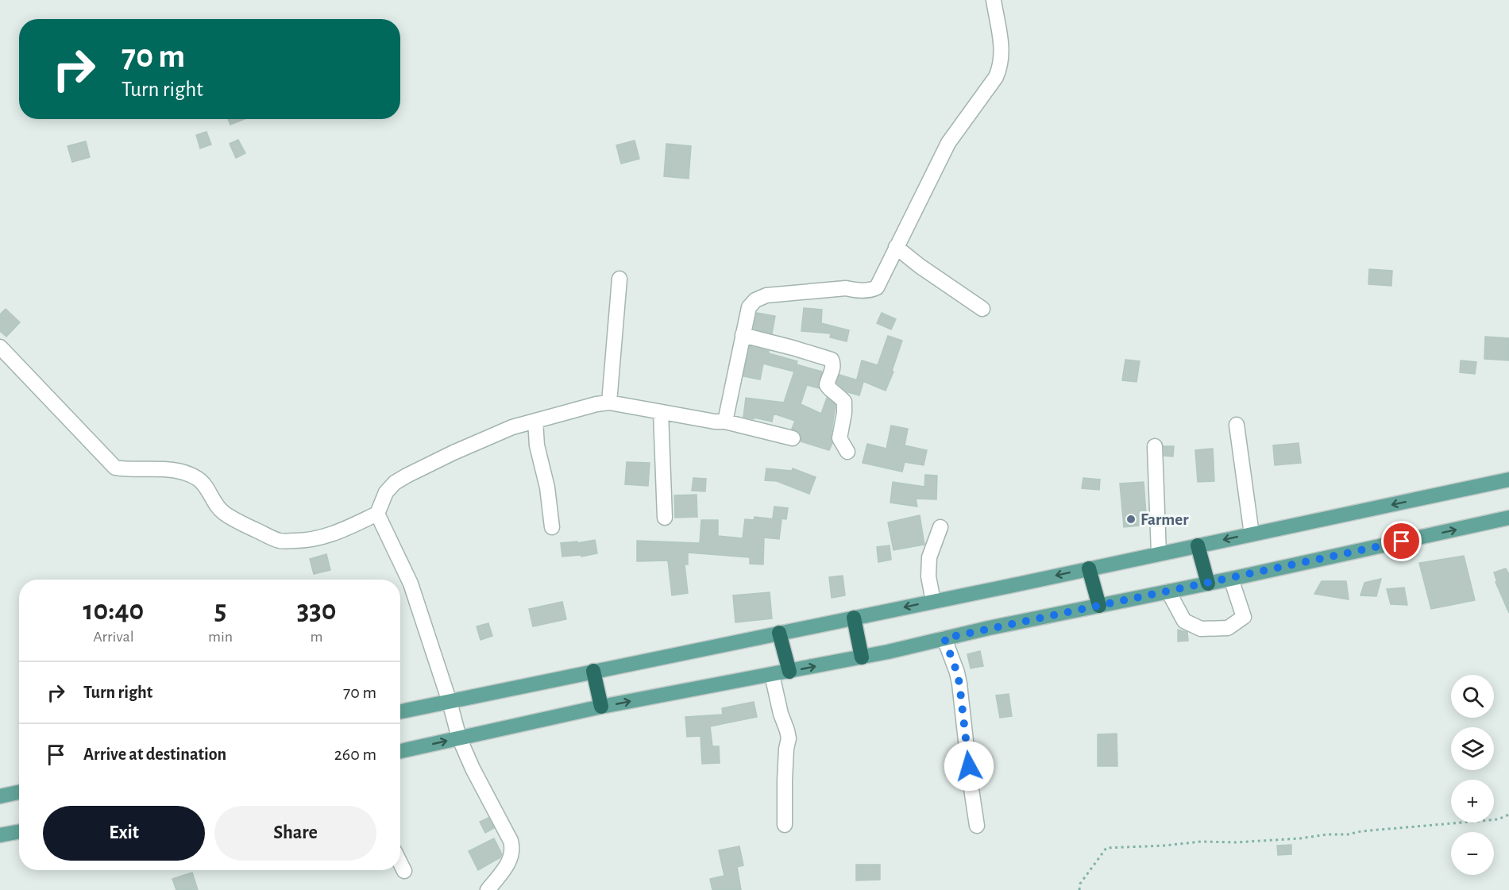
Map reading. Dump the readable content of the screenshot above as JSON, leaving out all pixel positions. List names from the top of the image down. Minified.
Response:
{"places":["Farmer"],"page":{"turn":["70 m","Turn right"],"eta":["10:40","Arrival","5","min","330","m"],"list":[{"name":"Turn right","value":"70 m"},{"name":"Arrive at destination","value":"260 m"}],"map_buttons":["+","−"],"buttons":["Exit","Share"]}}
